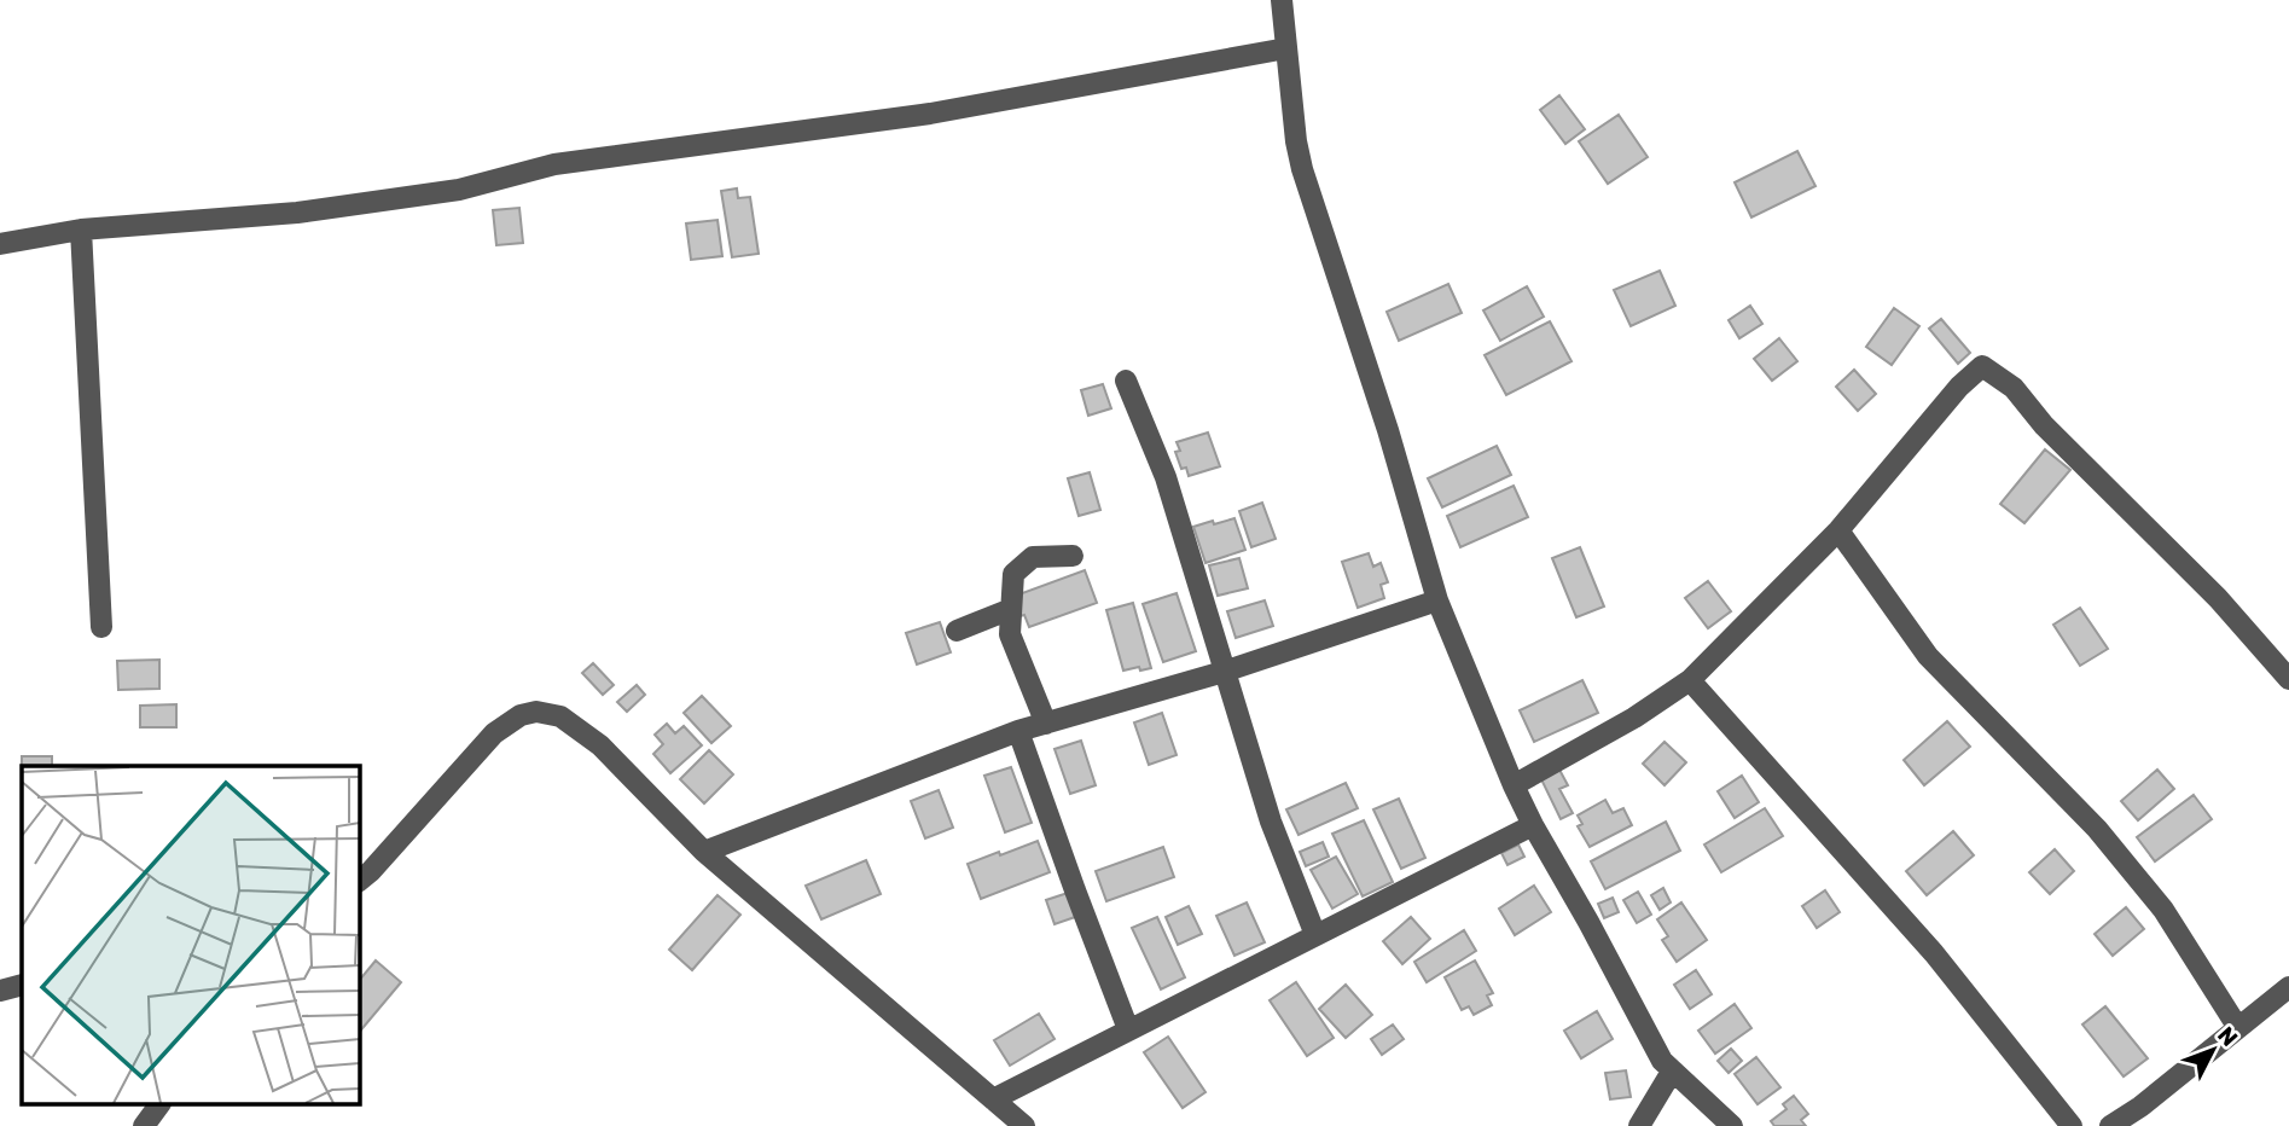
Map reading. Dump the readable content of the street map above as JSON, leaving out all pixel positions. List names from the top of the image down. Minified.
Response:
{"north":"top right"}
